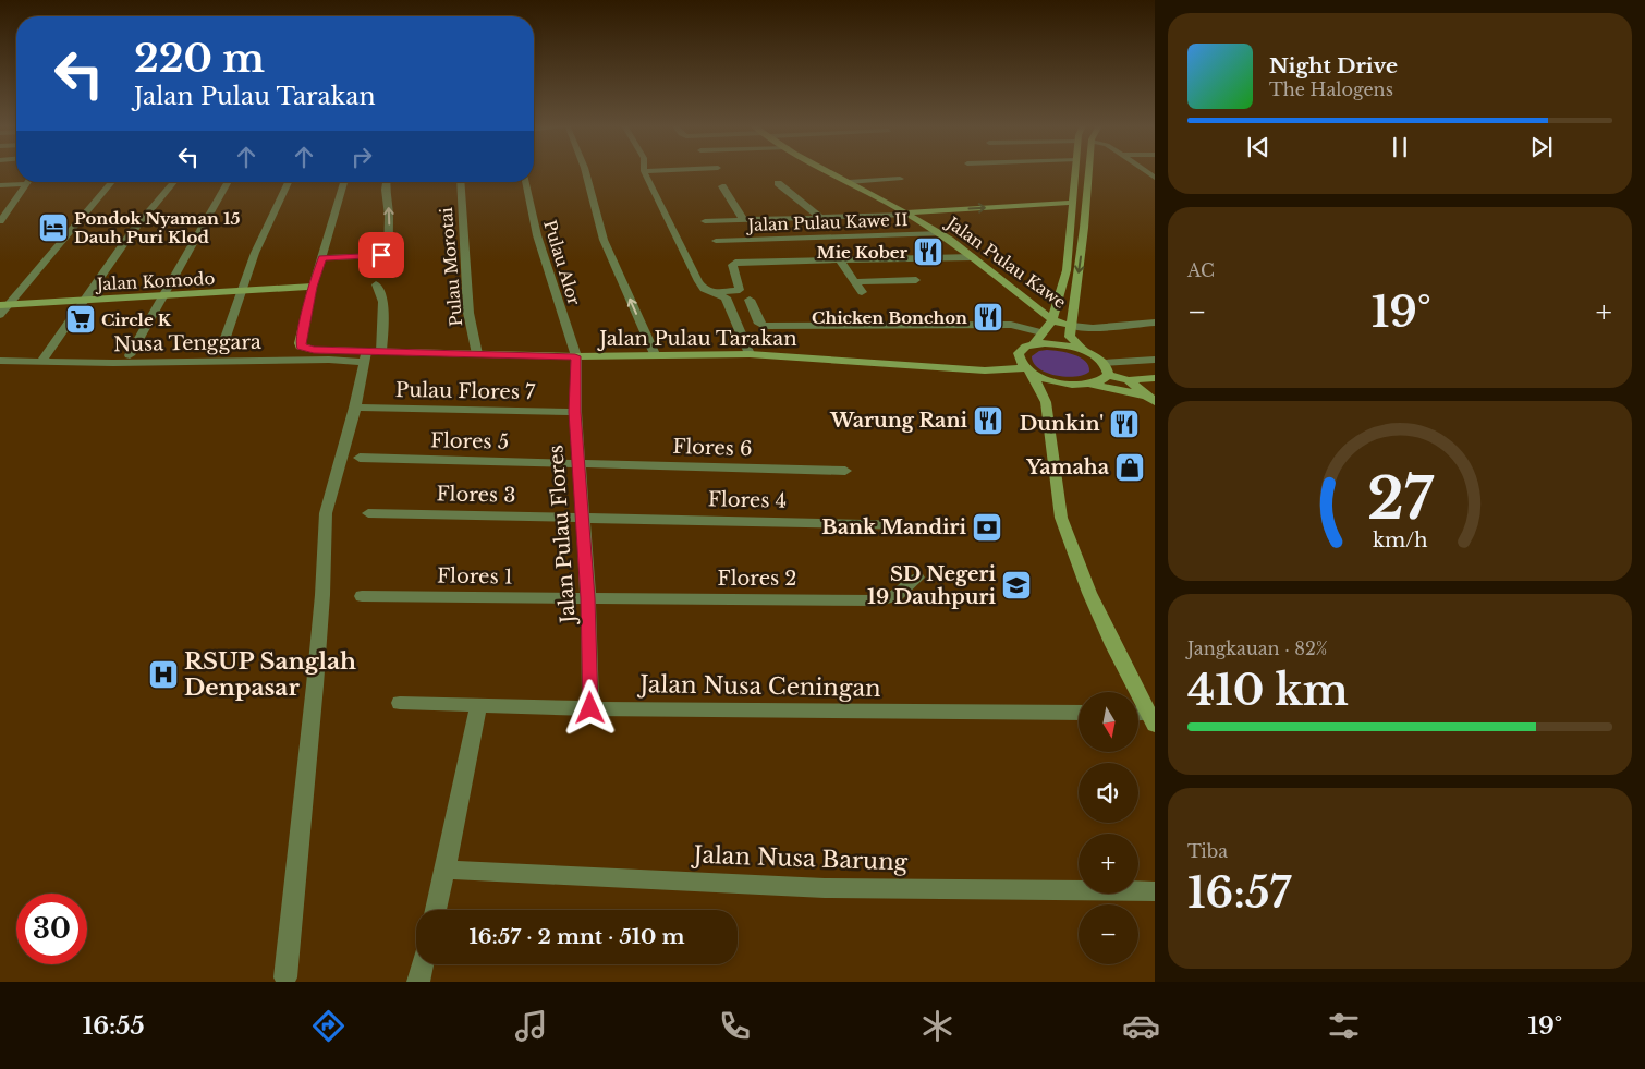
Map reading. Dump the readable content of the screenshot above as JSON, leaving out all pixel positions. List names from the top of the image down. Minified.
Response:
{"streets":{"main road":["Jalan Pulau Kawe","Jalan Komodo","Jalan Pulau Tarakan"],"street":["Jalan Pulau Kawe II","Pulau Alor","Pulau Morotai","Nusa Tenggara","Pulau Flores 7","Flores 5","Flores 6","Flores 3","Flores 4","Jalan Pulau Flores","Flores 1","Flores 2","Jalan Nusa Ceningan","Jalan Nusa Barung"]},"crossings":[["Jalan Pulau Kawe II","Jalan Pulau Kawe"],["Pulau Alor","Jalan Pulau Tarakan"],["Pulau Alor","Jalan Pulau Flores"],["Pulau Morotai","Jalan Pulau Tarakan"],["Jalan Pulau Tarakan","Nusa Tenggara"],["Jalan Pulau Tarakan","Jalan Pulau Flores"],["Pulau Flores 7","Jalan Pulau Flores"],["Flores 5","Flores 6"],["Flores 5","Jalan Pulau Flores"],["Flores 6","Jalan Pulau Flores"],["Flores 3","Flores 4"],["Flores 3","Jalan Pulau Flores"],["Flores 4","Jalan Pulau Flores"],["Jalan Pulau Flores","Flores 1"],["Jalan Pulau Flores","Flores 2"],["Jalan Pulau Flores","Jalan Nusa Ceningan"],["Flores 1","Flores 2"]],"places":{"hotel":["Pondok Nyaman 15 Dauh Puri Klod"],"restaurant":["Mie Kober","Chicken Bonchon","Warung Rani","Dunkin'"],"supermarket":["Circle K"],"shop":["Yamaha"],"bank":["Bank Mandiri"],"school or university":["SD Negeri 19 Dauhpuri"],"hospital":["RSUP Sanglah Denpasar"]},"north":"bottom","page":{"turn":["220 m","Jalan Pulau Tarakan"],"song":["Night Drive","The Halogens"],"tile":["AC",["Jangkauan · 82%","410 km"],["Tiba","16:57"]],"heat":["−","19°","+"],"map_buttons":["+","−"],"limit":"30","trip":"16:57 · 2 mnt · 510 m","tabs":["16:55","19°"],"gauge":["27","km/h"]}}
